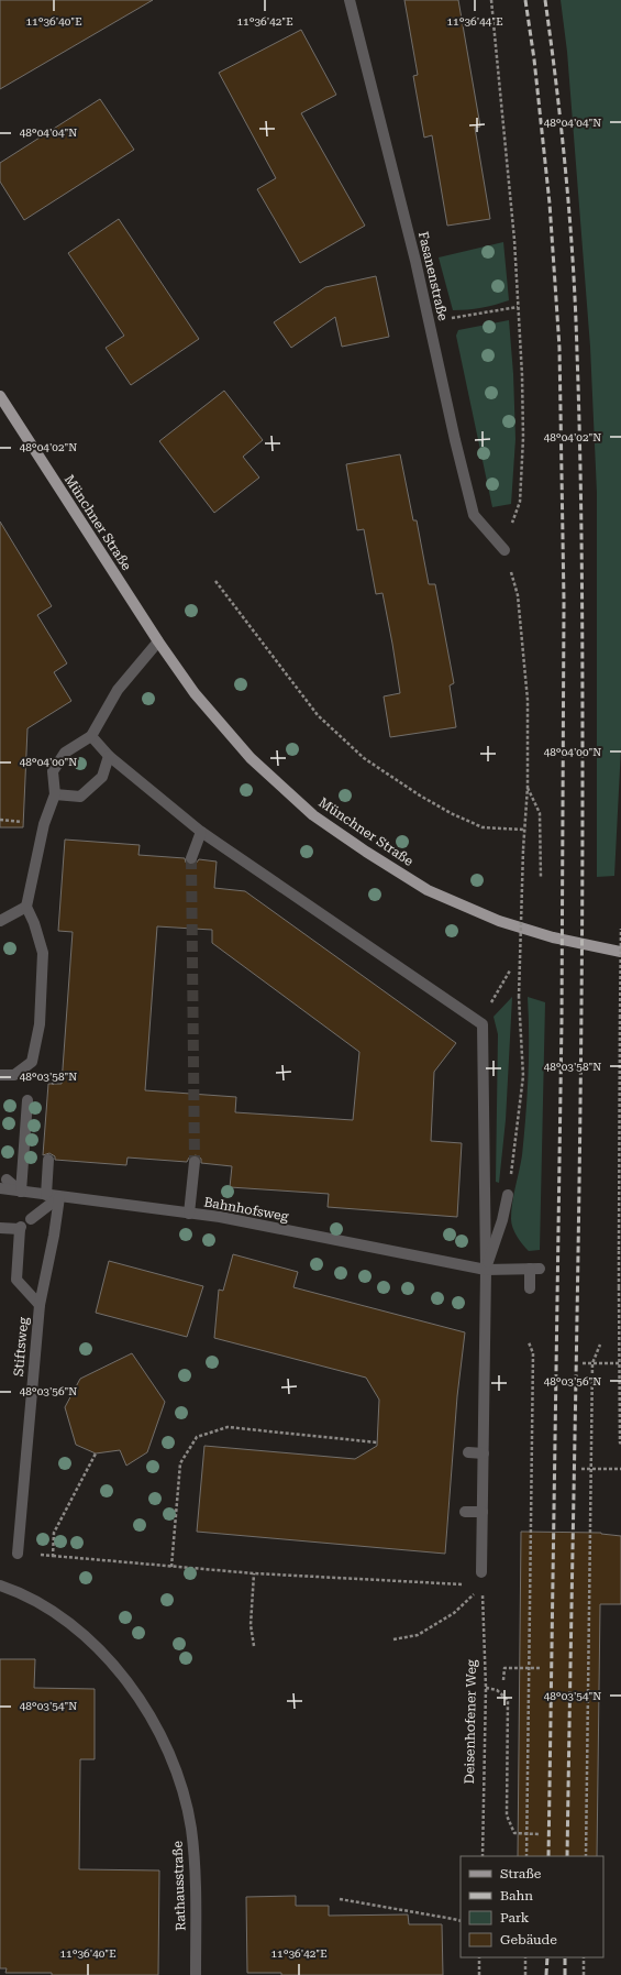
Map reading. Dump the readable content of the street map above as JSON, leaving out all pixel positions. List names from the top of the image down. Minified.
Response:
{"streets":{"main road":["Münchner Straße"],"street":["Fasanenstraße","Bahnhofsweg","Stiftsweg","Rathausstraße"],"path":["Deisenhofener Weg"]},"crossings":[["Bahnhofsweg","Stiftsweg"]],"legend":["Straße","Bahn","Park","Gebäude"],"coordinates":["11°36'40\"E","11°36'42\"E","11°36'44\"E","48°04'04\"N","48°04'02\"N","48°04'00\"N","48°03'58\"N","48°03'56\"N","48°03'54\"N"]}
